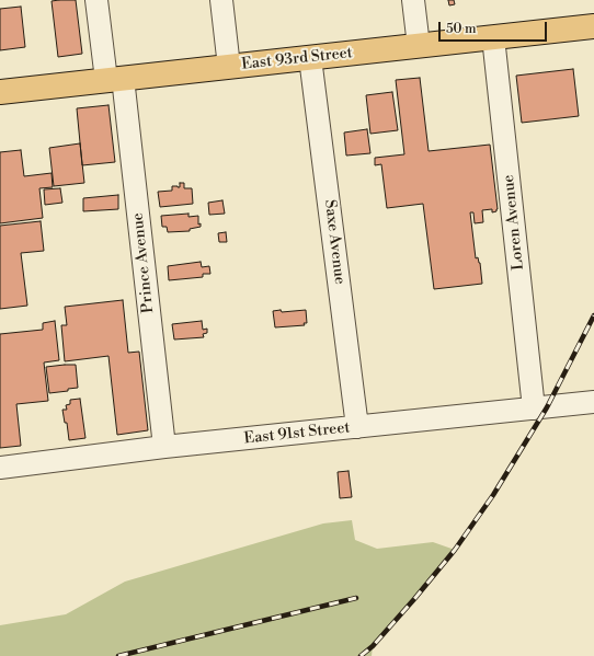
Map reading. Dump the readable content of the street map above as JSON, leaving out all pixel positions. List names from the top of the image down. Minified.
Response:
{"streets":{"main road":["East 93rd Street"],"street":["Loren Avenue","Saxe Avenue","Prince Avenue","East 91st Street"]},"crossings":[["East 93rd Street","Loren Avenue"],["East 93rd Street","Saxe Avenue"],["East 93rd Street","Prince Avenue"],["Loren Avenue","East 91st Street"],["Saxe Avenue","East 91st Street"],["Prince Avenue","East 91st Street"]],"scale_bar":"50 m"}
